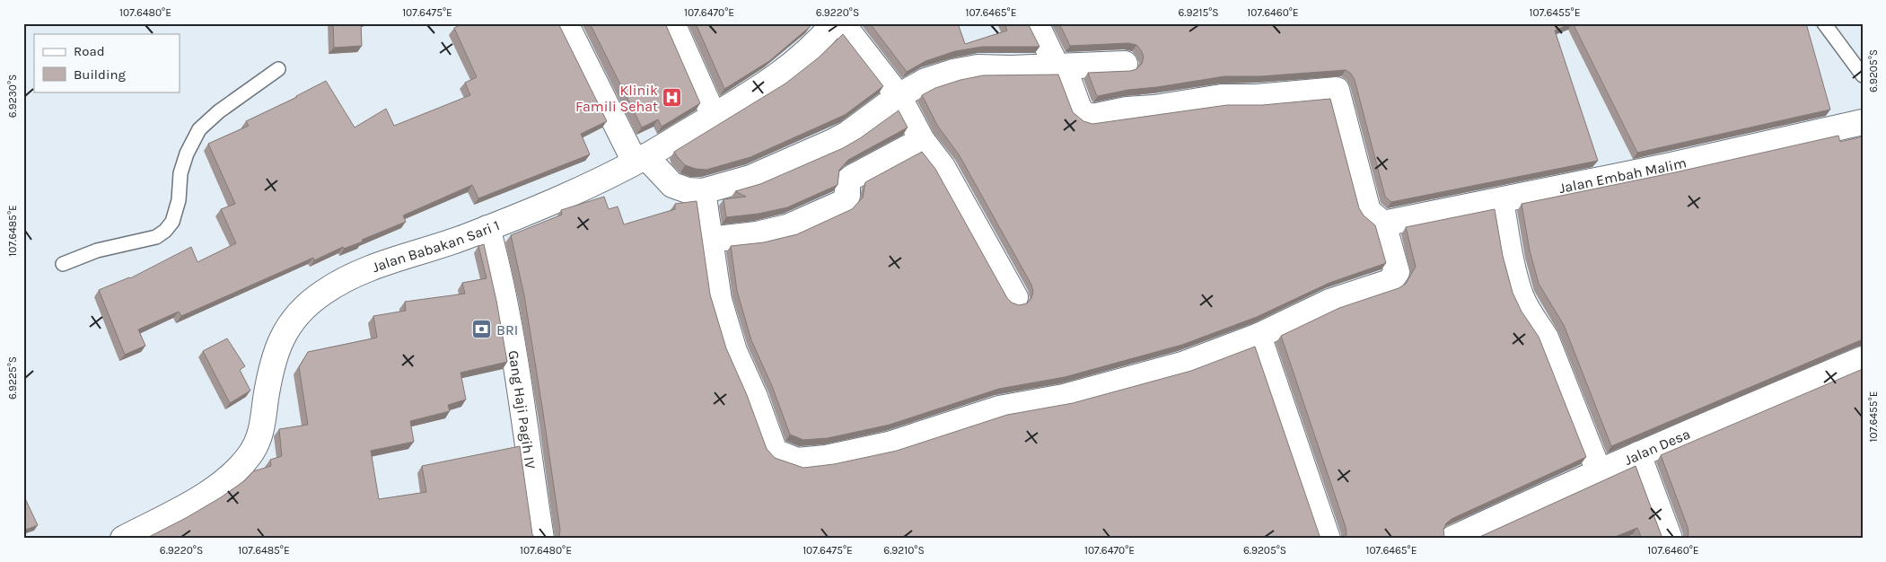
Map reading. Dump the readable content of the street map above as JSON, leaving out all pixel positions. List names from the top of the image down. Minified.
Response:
{"streets":{"street":["Jalan Embah Malim","Jalan Babakan Sari 1","Gang Haji Pagih IV","Jalan Desa"]},"crossings":[["Jalan Babakan Sari 1","Gang Haji Pagih IV"]],"places":{"hospital":["Klinik Famili Sehat"],"bank":["BRI"]},"legend":["Road","Building"],"coordinates":["107.6480°E","107.6475°E","107.6470°E","6.9220°S","107.6465°E","6.9215°S","107.6460°E","107.6455°E","6.9205°S","6.9230°S","107.6485°E","6.9225°S","6.9210°S"]}
